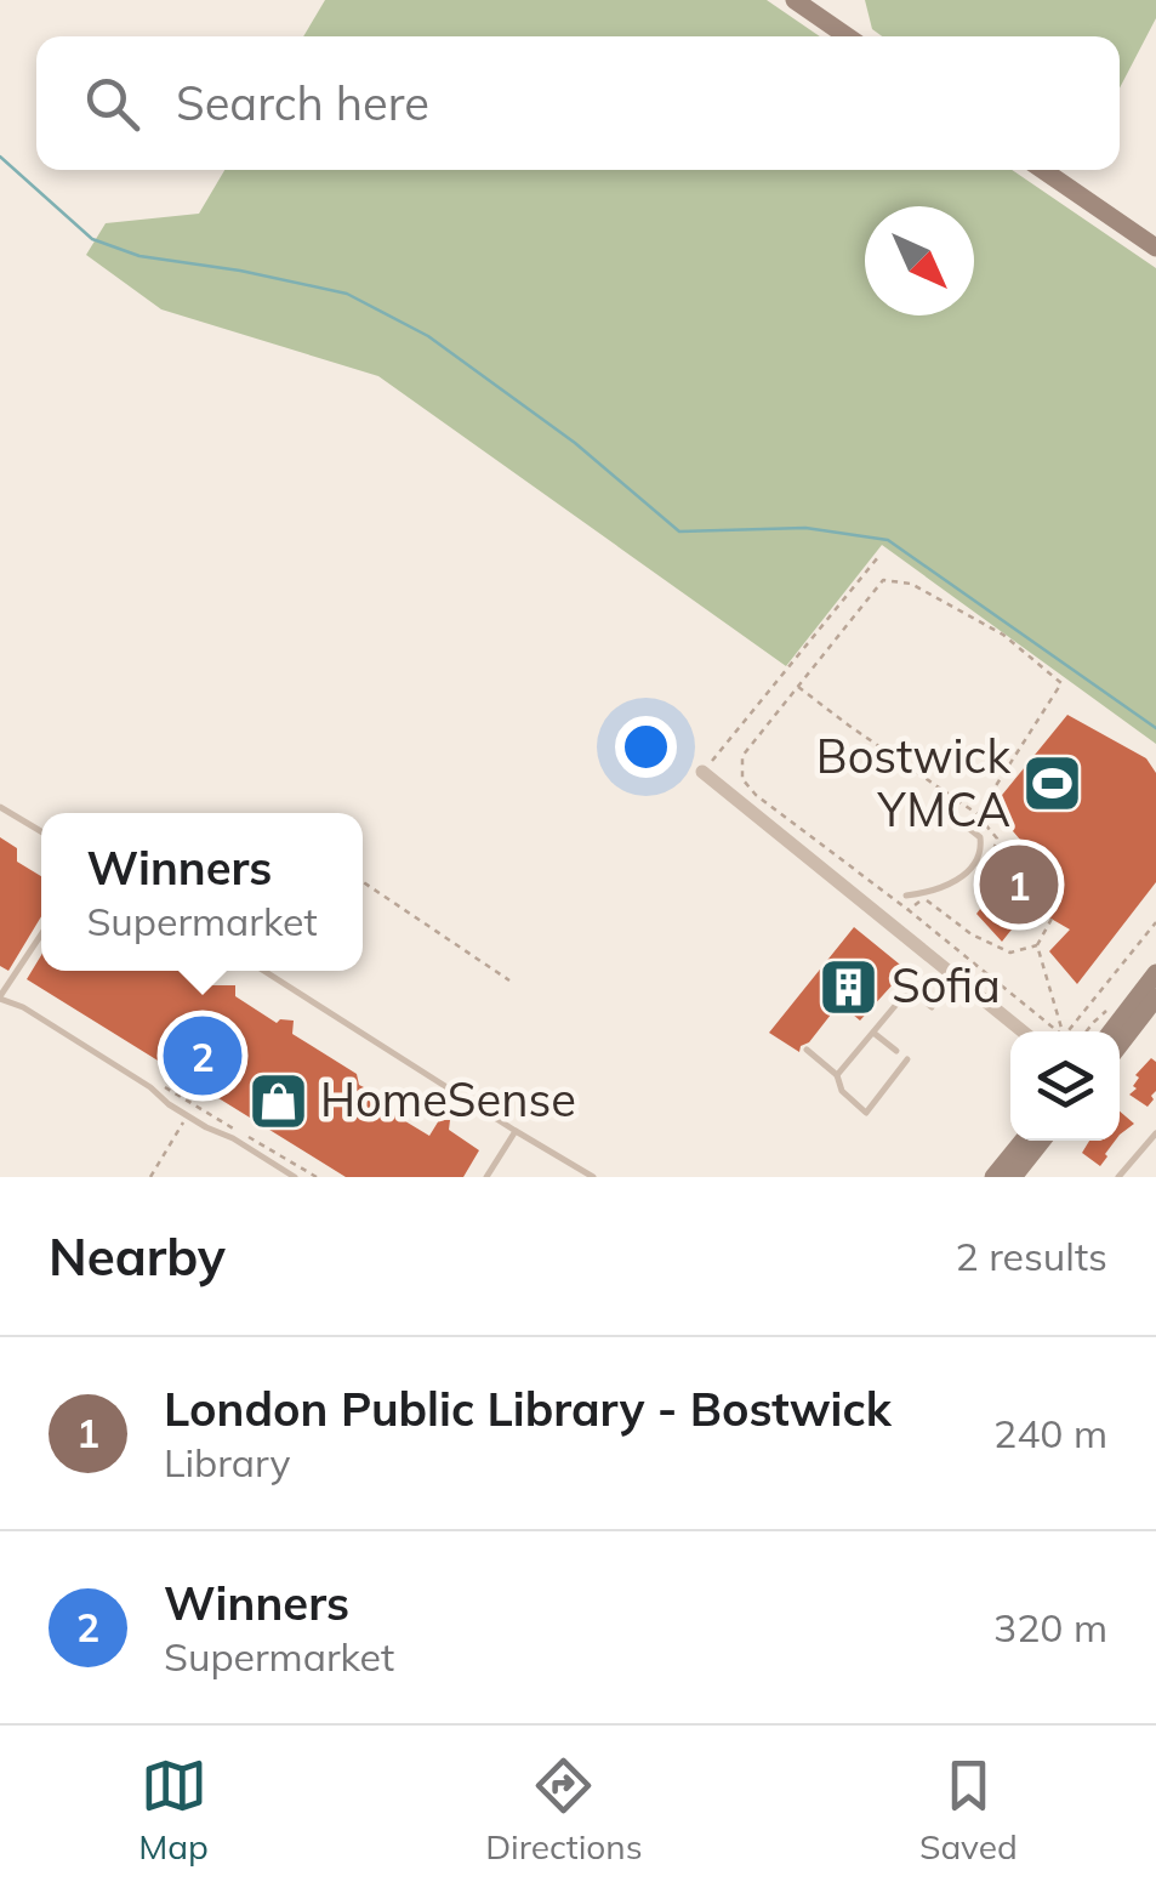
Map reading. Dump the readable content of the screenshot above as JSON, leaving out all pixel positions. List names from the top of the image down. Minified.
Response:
{"places":{"sports":["Bostwick YMCA"],"building":["Sofia"],"shop":["HomeSense"]},"north":"bottom right","page":{"search":"Search here","popup":["Winners","Supermarket"],"pins":["1","2"],"heading":["Nearby","2 results"],"list":[{"mark":"1","name":"London Public Library - Bostwick","note":"Library","value":"240 m"},{"mark":"2","name":"Winners","note":"Supermarket","value":"320 m"}],"nav":["Map","Directions","Saved"]}}
